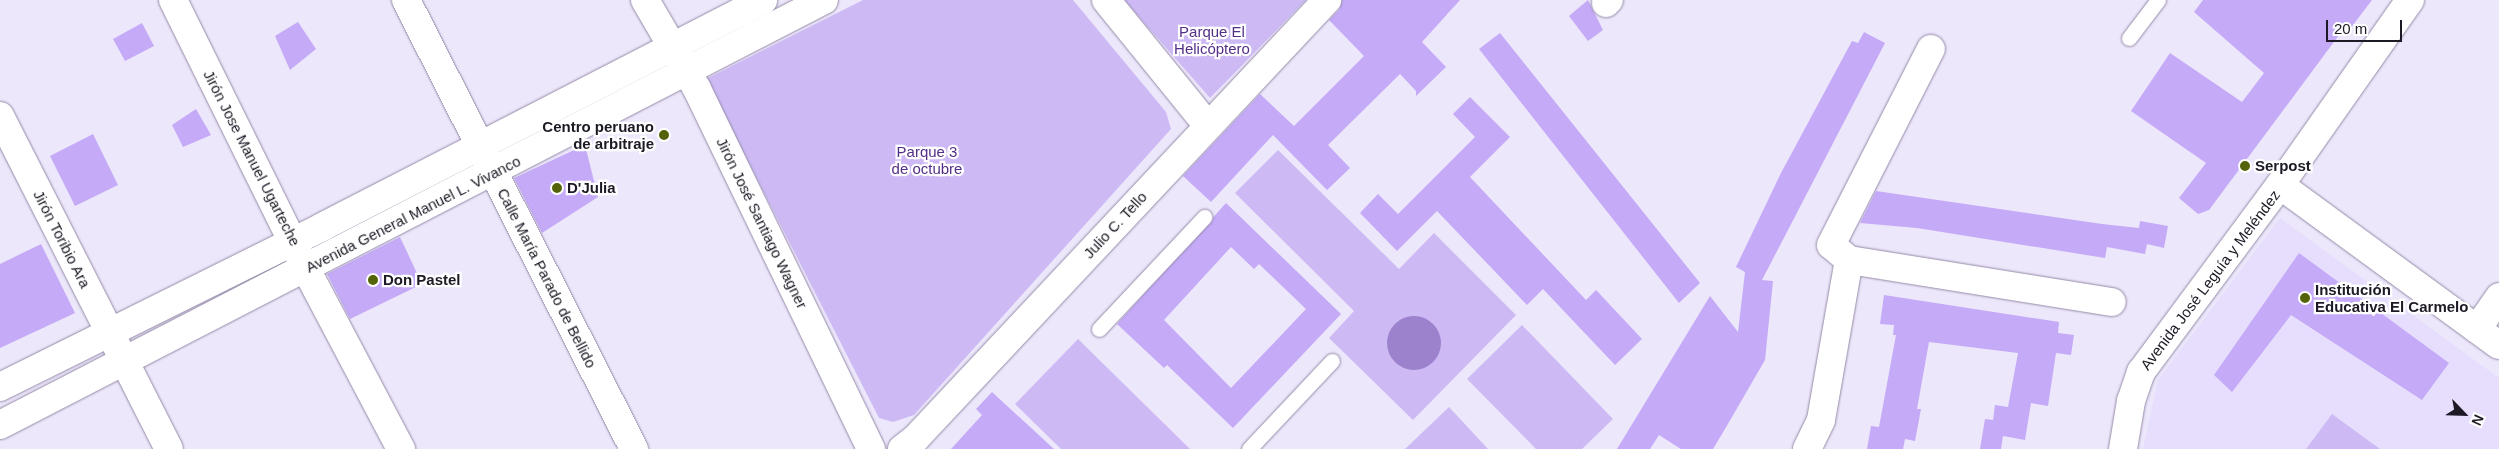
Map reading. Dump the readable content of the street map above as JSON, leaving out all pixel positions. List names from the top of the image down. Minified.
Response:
{"streets":{"street":["Jirón Jose Manuel Ugarteche","Avenida General Manuel L. Vivanco","Jirón José Santiago Wagner","Julio C. Tello","Jirón Toribio Ara","Calle María Parado de Bellido","Avenida José Leguía y Meléndez"]},"crossings":[["Jirón Jose Manuel Ugarteche","Avenida General Manuel L. Vivanco"],["Avenida General Manuel L. Vivanco","Jirón José Santiago Wagner"],["Avenida General Manuel L. Vivanco","Jirón Toribio Ara"],["Avenida General Manuel L. Vivanco","Calle María Parado de Bellido"]],"parks":["Parque El Helicóptero","Parque 3 de octubre"],"places":["Centro peruano de arbitraje","Serpost","D'Julia","Don Pastel","Institución Educativa El Carmelo"],"scale_bar":"20 m","north":"bottom right"}
